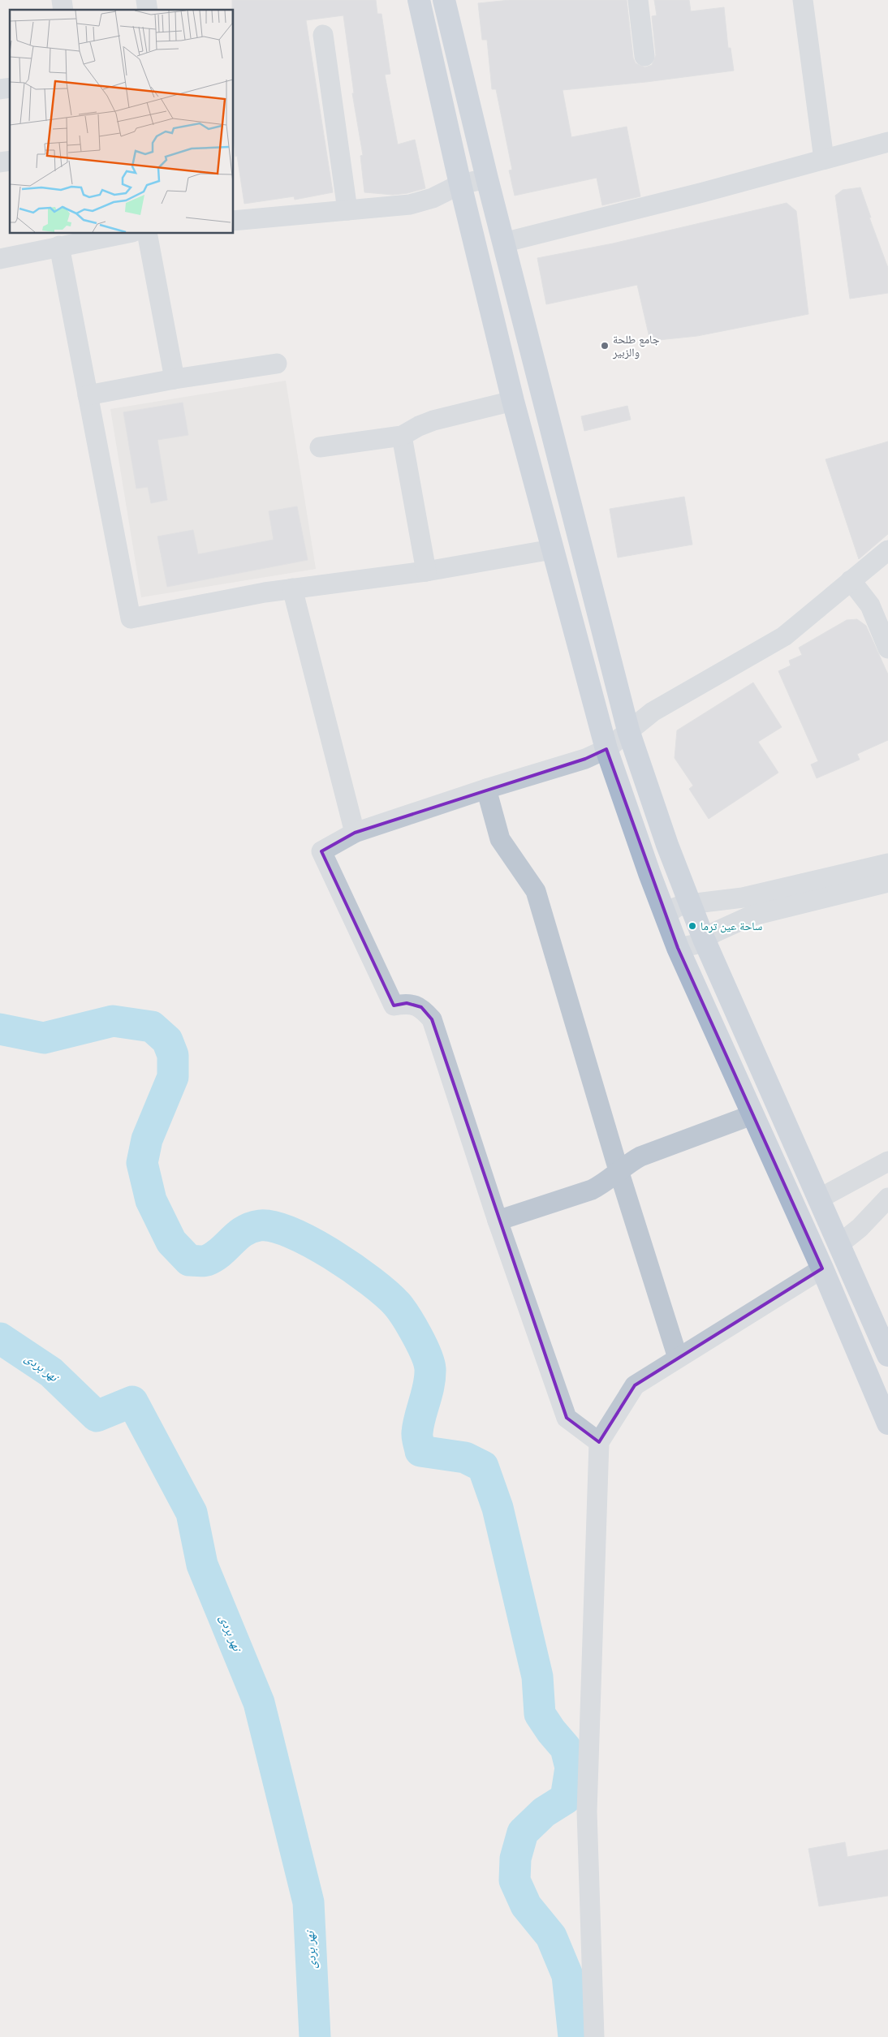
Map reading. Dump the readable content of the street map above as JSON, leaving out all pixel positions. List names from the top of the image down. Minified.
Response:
{"water":["نهر بردى"],"places":["جامع طلحة والزبير","ساحة عين ترما"]}
